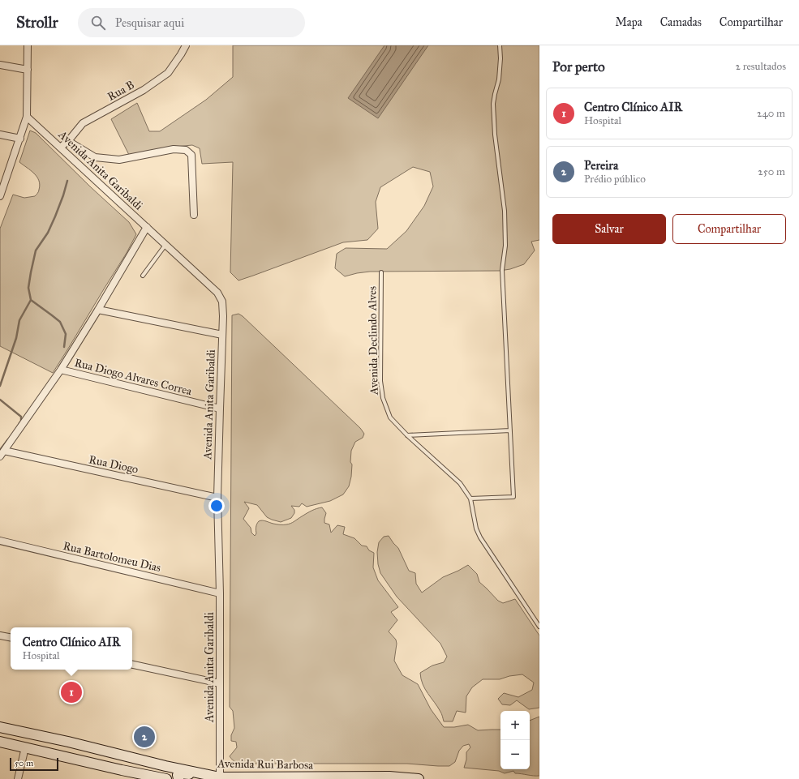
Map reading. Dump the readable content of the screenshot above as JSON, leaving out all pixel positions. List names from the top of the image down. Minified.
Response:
{"streets":{"main road":["Avenida Rui Barbosa"],"street":["Rua B","Avenida Anita Garibaldi","Rua Diogo Alvares Correa","Rua Diogo","Rua Bartolomeu Dias"],"lane":["Avenida Declindo Alves"]},"crossings":[["Rua B","Avenida Anita Garibaldi"],["Avenida Anita Garibaldi","Rua Diogo Alvares Correa"],["Avenida Anita Garibaldi","Rua Diogo"],["Avenida Anita Garibaldi","Rua Bartolomeu Dias"],["Avenida Anita Garibaldi","Avenida Rui Barbosa"]],"scale_bar":"50 m","page":{"header":"Strollr","search":"Pesquisar aqui","nav":["Mapa","Camadas","Compartilhar"],"heading":["Por perto","2 resultados"],"list":[{"mark":"1","name":"Centro Clínico AIR","note":"Hospital","value":"240 m"},{"mark":"2","name":"Pereira","note":"Prédio público","value":"250 m"}],"buttons":["Salvar","Compartilhar"],"popup":["Centro Clínico AIR","Hospital"],"pins":["1","2"],"map_buttons":["+","−"],"scale":"50 m"}}
